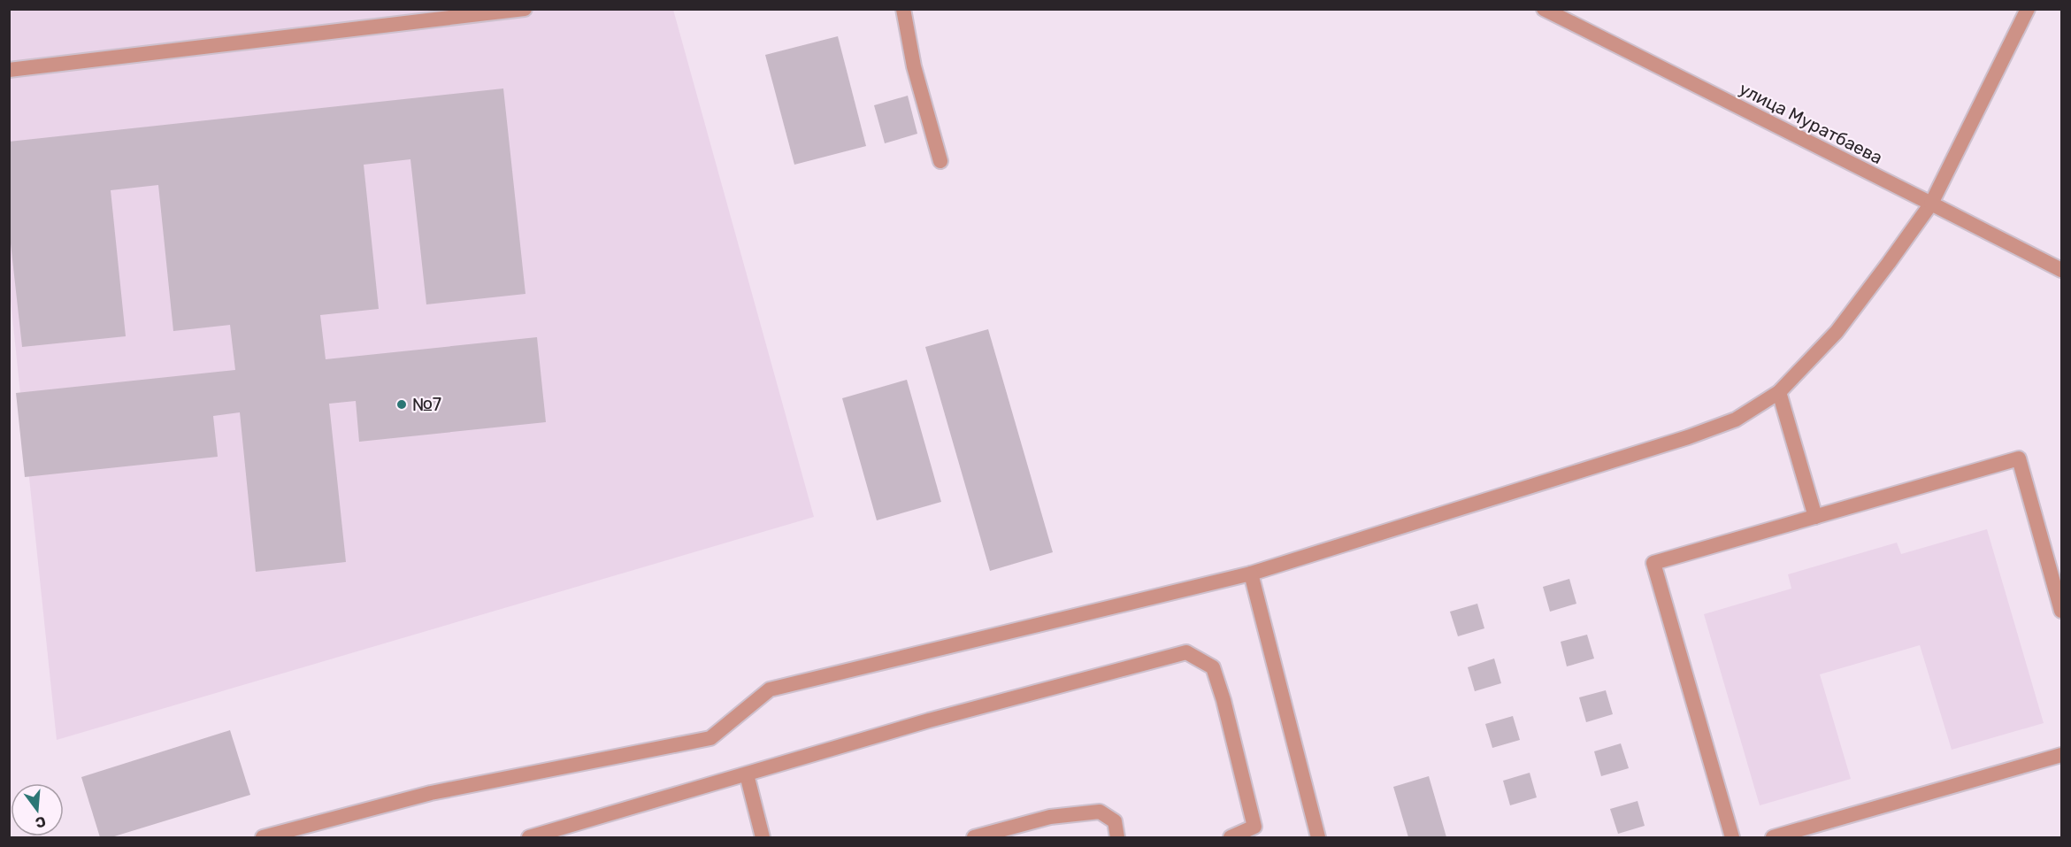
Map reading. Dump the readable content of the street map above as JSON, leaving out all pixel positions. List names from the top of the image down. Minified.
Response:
{"streets":{"street":["улица Муратбаева"]},"places":["№7"],"north":"bottom"}
